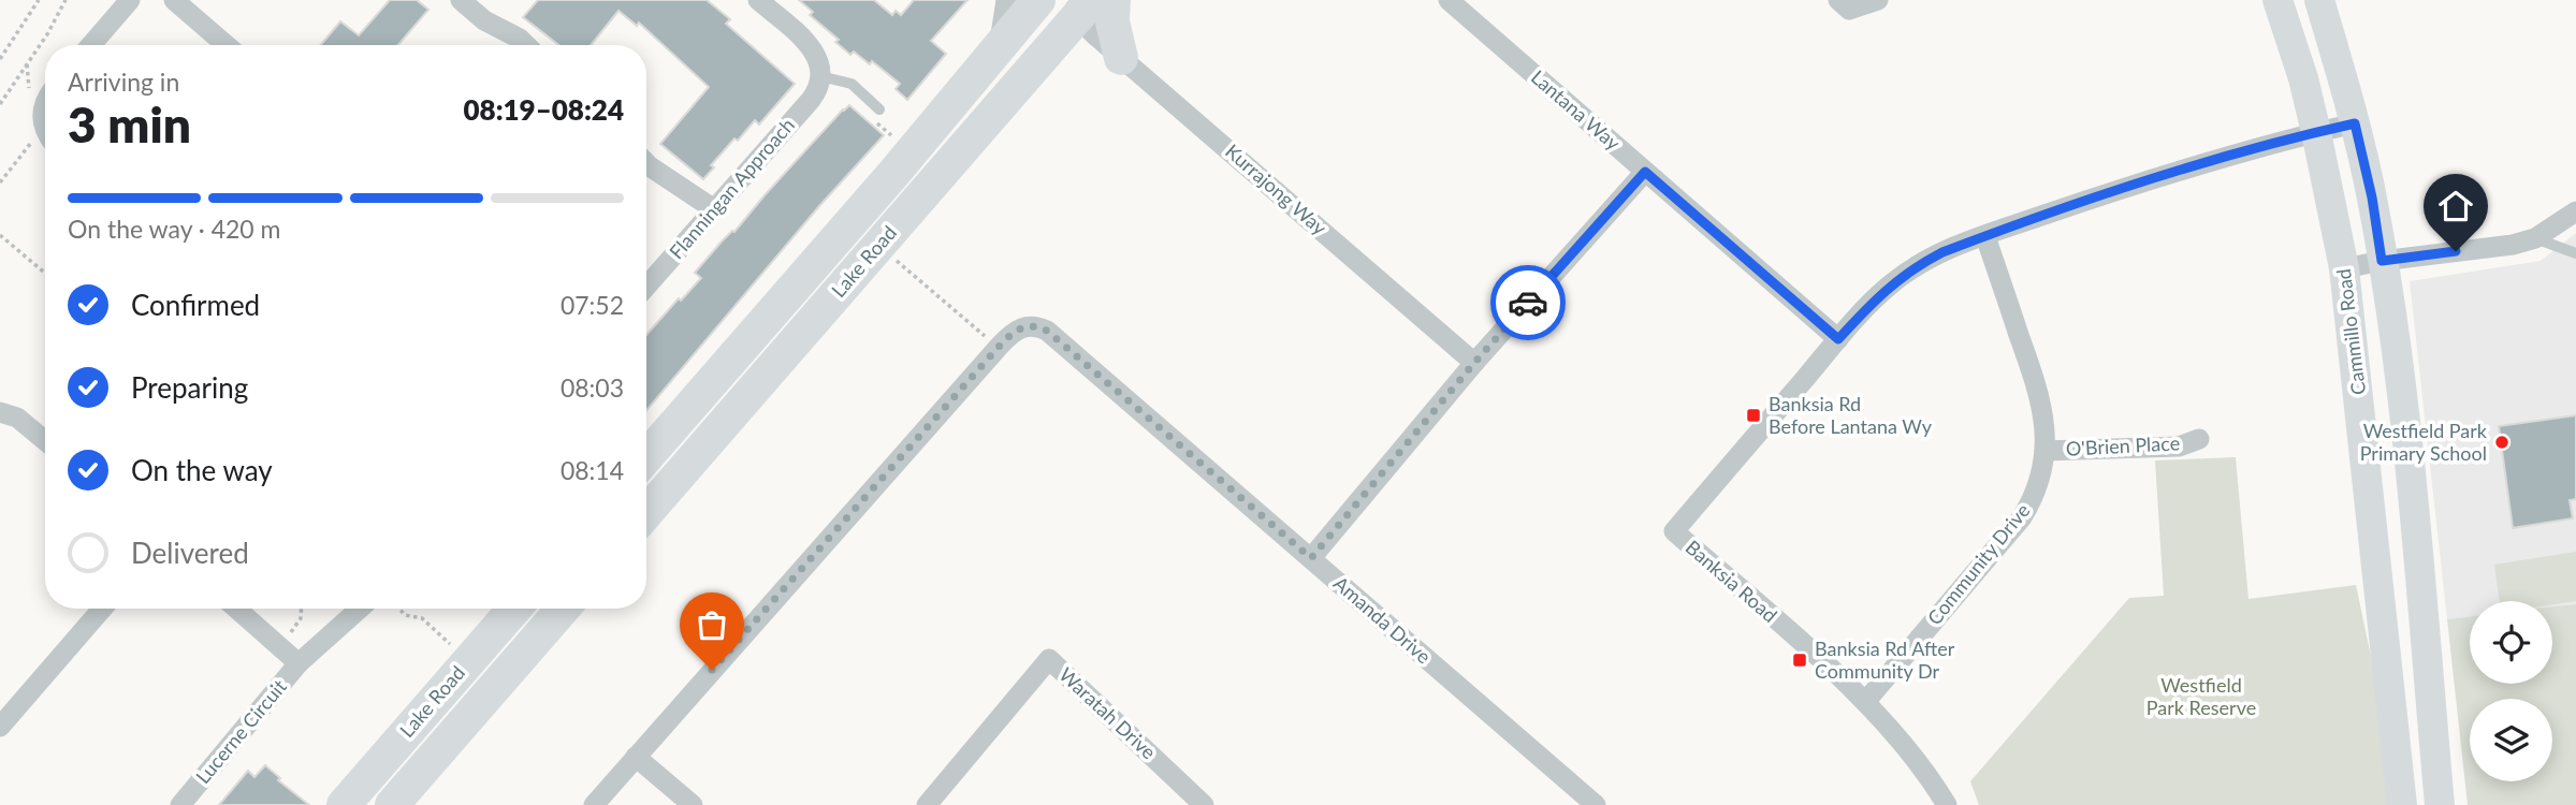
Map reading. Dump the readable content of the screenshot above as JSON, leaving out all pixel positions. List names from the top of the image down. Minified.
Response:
{"streets":{"main road":["Lake Road","Cammillo Road"],"street":["Lantana Way","Flanningan Approach","Kurrajong Way","O'Brien Place","Community Drive","Banksia Road","Amanda Drive","Waratah Drive","Lucerne Circuit"]},"crossings":[["Lantana Way","Banksia Road"],["Kurrajong Way","Lake Road"],["Cammillo Road","Banksia Road"],["O'Brien Place","Community Drive"],["Community Drive","Banksia Road"]],"parks":["Westfield Park Reserve"],"places":{"transit":["Banksia Rd Before Lantana Wy","Banksia Rd After Community Dr"],"other":["Westfield Park Primary School"]},"page":{"heading":["3 min","Arriving in","08:19–08:24"],"bar":"On the way · 420 m","list":[["Confirmed","07:52"],["Preparing","08:03"],["On the way","08:14"],"Delivered"]}}
